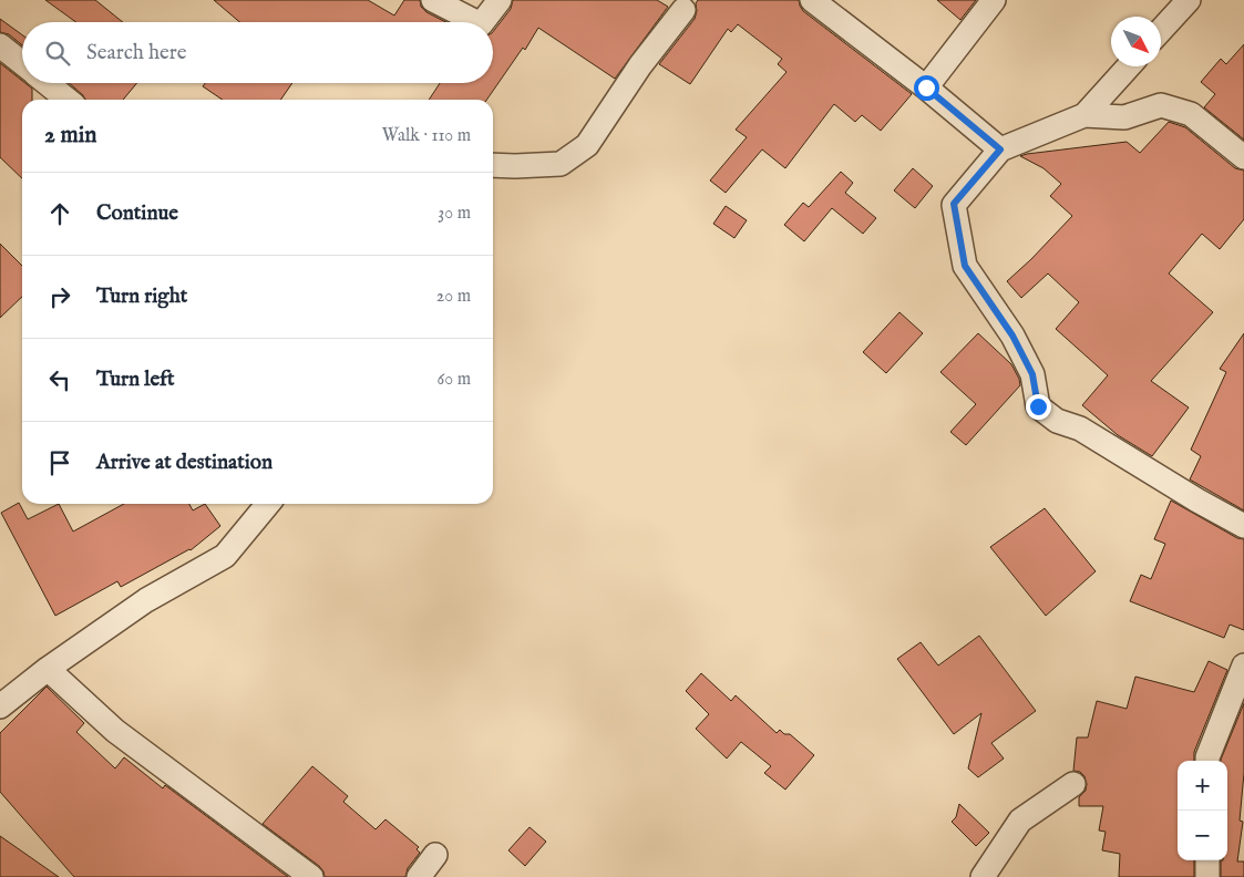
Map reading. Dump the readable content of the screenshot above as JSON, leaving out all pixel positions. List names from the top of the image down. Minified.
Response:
{"north":"bottom right","page":{"search":"Search here","heading":["2 min","Walk · 110 m"],"list":[["Continue","30 m"],["Turn right","20 m"],["Turn left","60 m"],"Arrive at destination"],"map_buttons":["+","−"]}}
